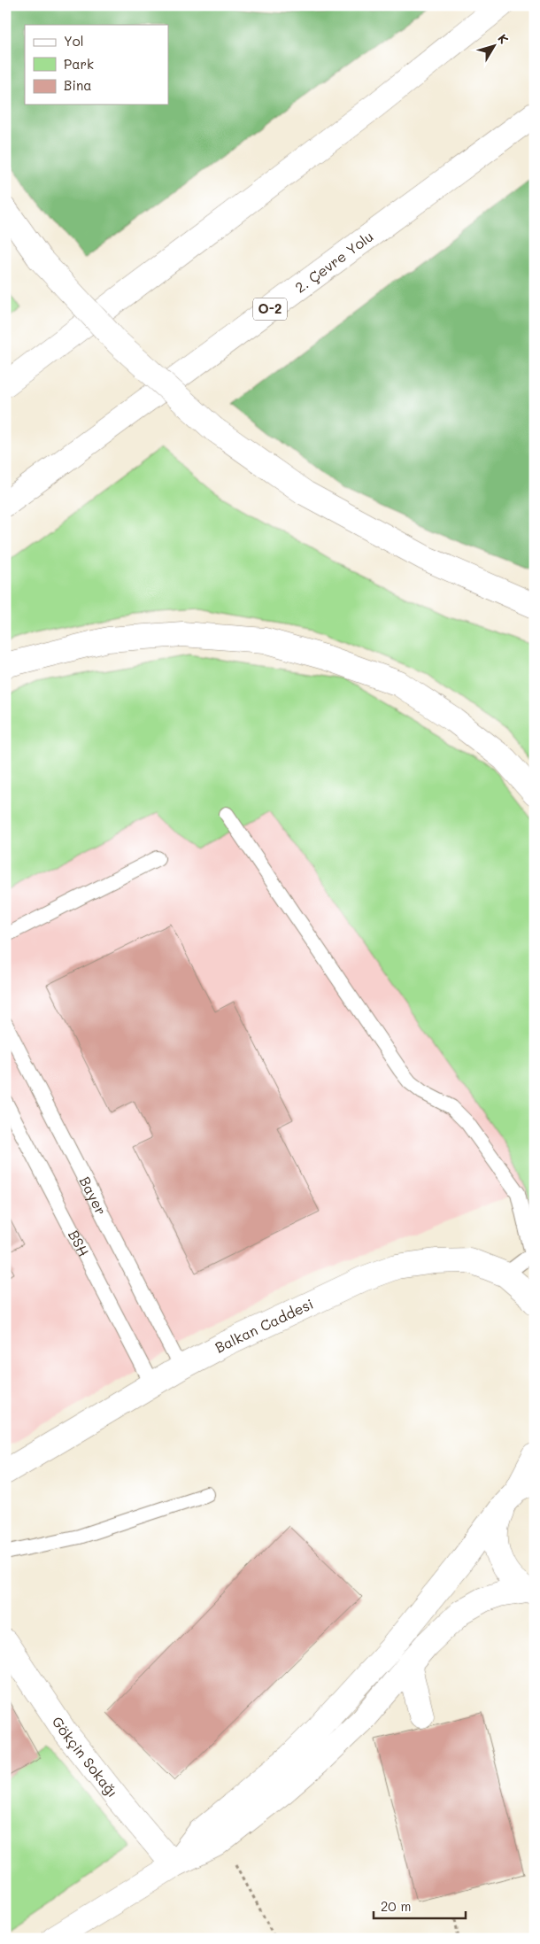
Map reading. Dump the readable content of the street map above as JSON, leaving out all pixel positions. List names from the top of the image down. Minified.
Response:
{"streets":{"main road":["2. Çevre Yolu","O-2","Balkan Caddesi","Gökçin Sokağı"],"lane":["Bayer","BSH"]},"crossings":[["Bayer","Balkan Caddesi"],["BSH","Balkan Caddesi"]],"legend":["Yol","Park","Bina"],"scale_bar":"20 m","north":"top right"}
